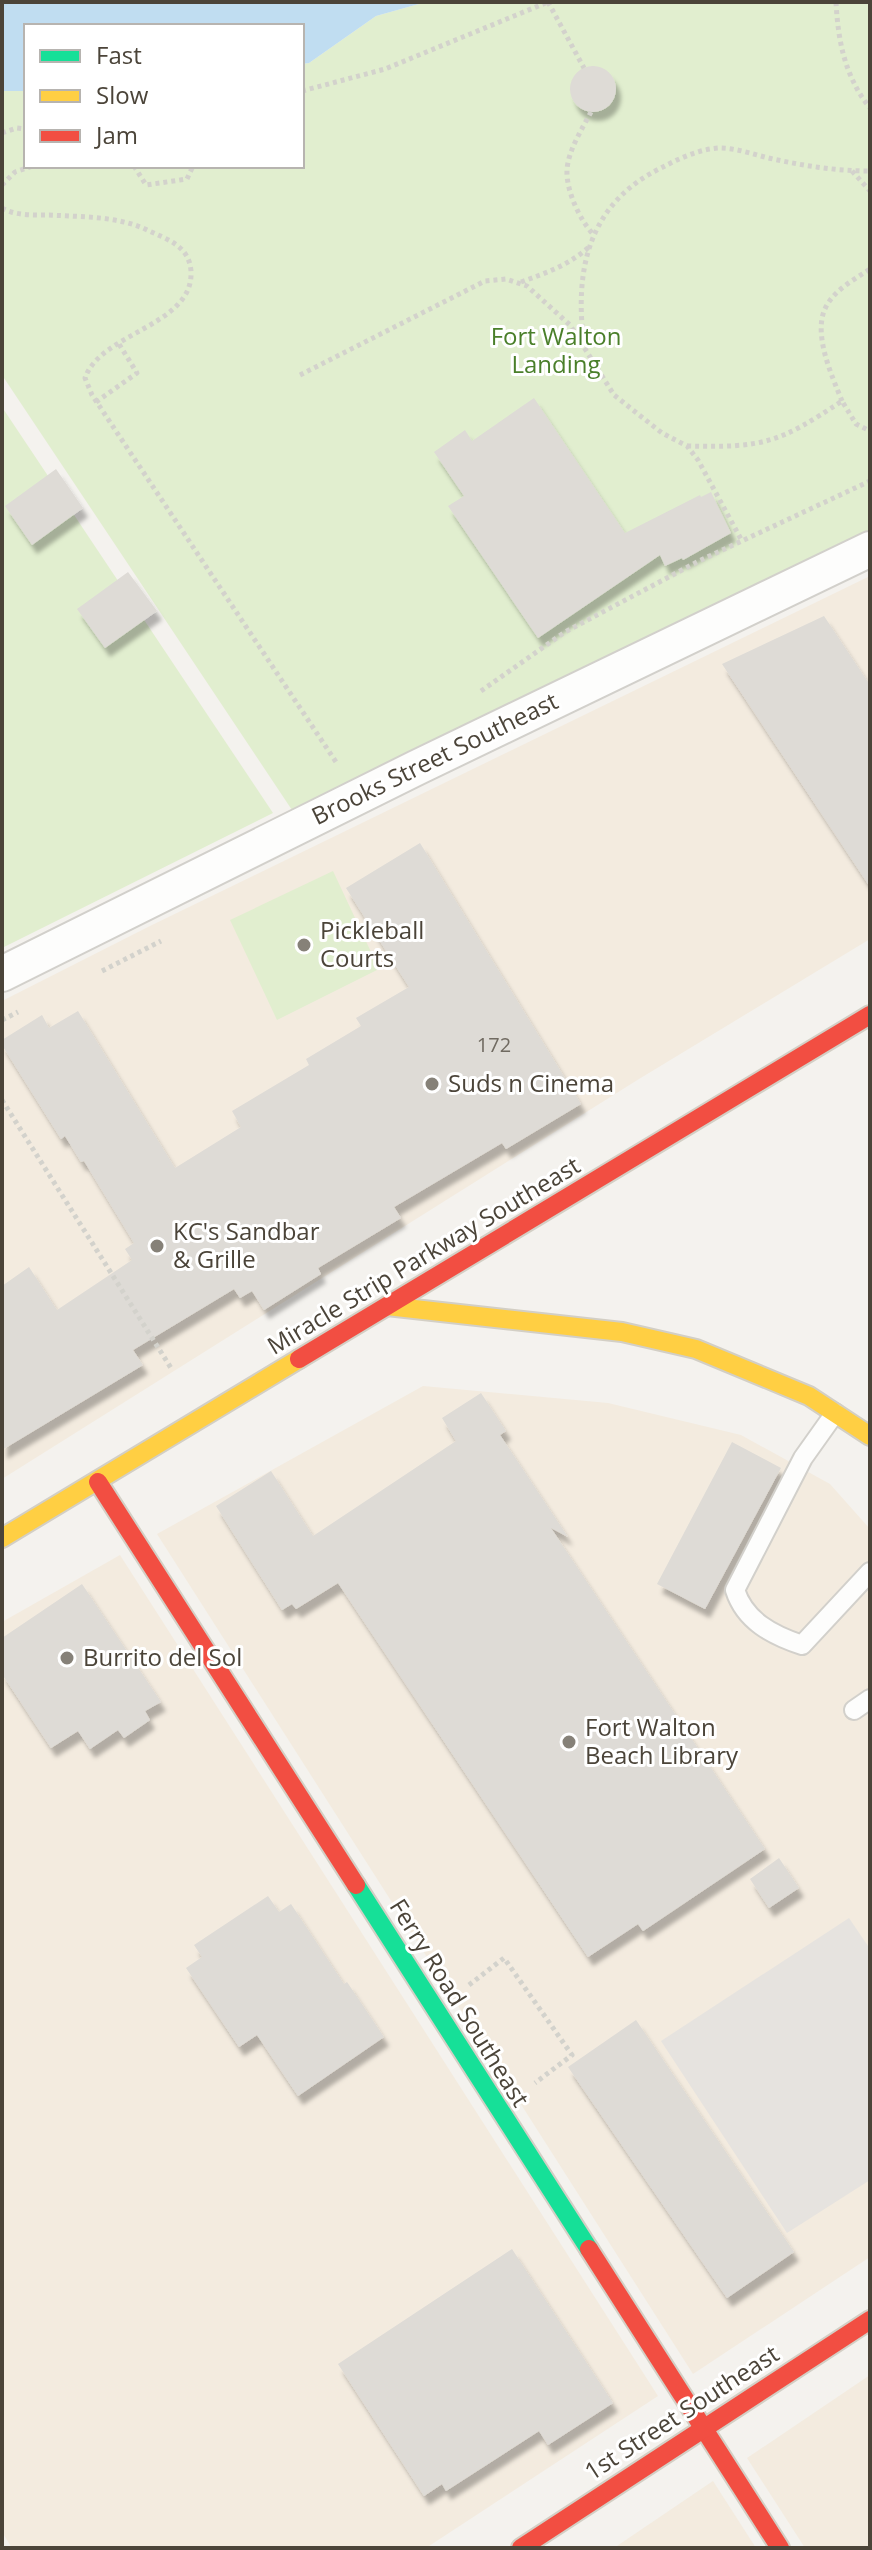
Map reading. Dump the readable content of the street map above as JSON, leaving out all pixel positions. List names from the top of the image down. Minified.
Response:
{"streets":{"main road":["Miracle Strip Parkway Southeast","Ferry Road Southeast","1st Street Southeast"],"street":["Brooks Street Southeast"]},"crossings":[["Miracle Strip Parkway Southeast","Ferry Road Southeast"],["Ferry Road Southeast","1st Street Southeast"]],"parks":["Fort Walton Landing"],"places":["Pickleball Courts","Suds n Cinema","KC's Sandbar & Grille","Burrito del Sol","Fort Walton Beach Library"],"house_numbers":["172"],"legend":["Fast","Slow","Jam"]}
